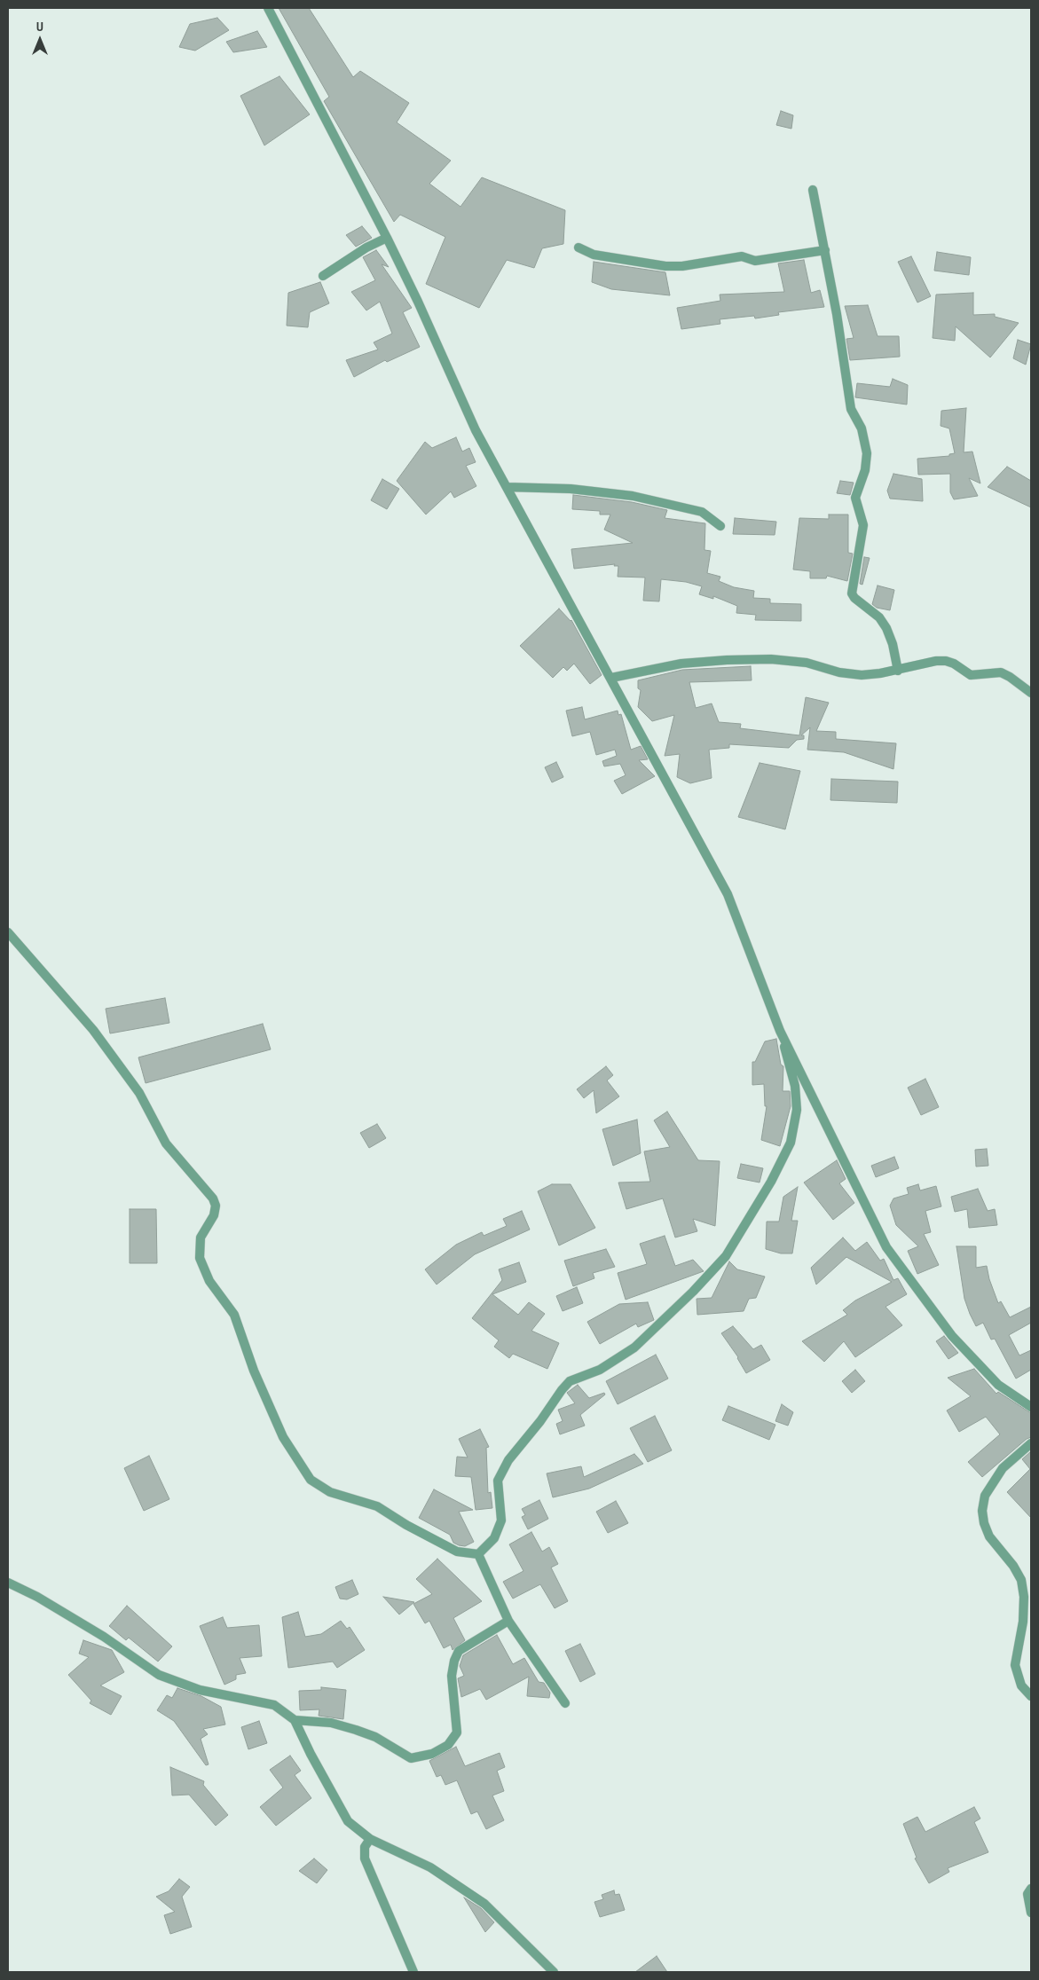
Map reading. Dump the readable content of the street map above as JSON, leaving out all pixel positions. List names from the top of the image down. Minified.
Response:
{"north":"top"}
